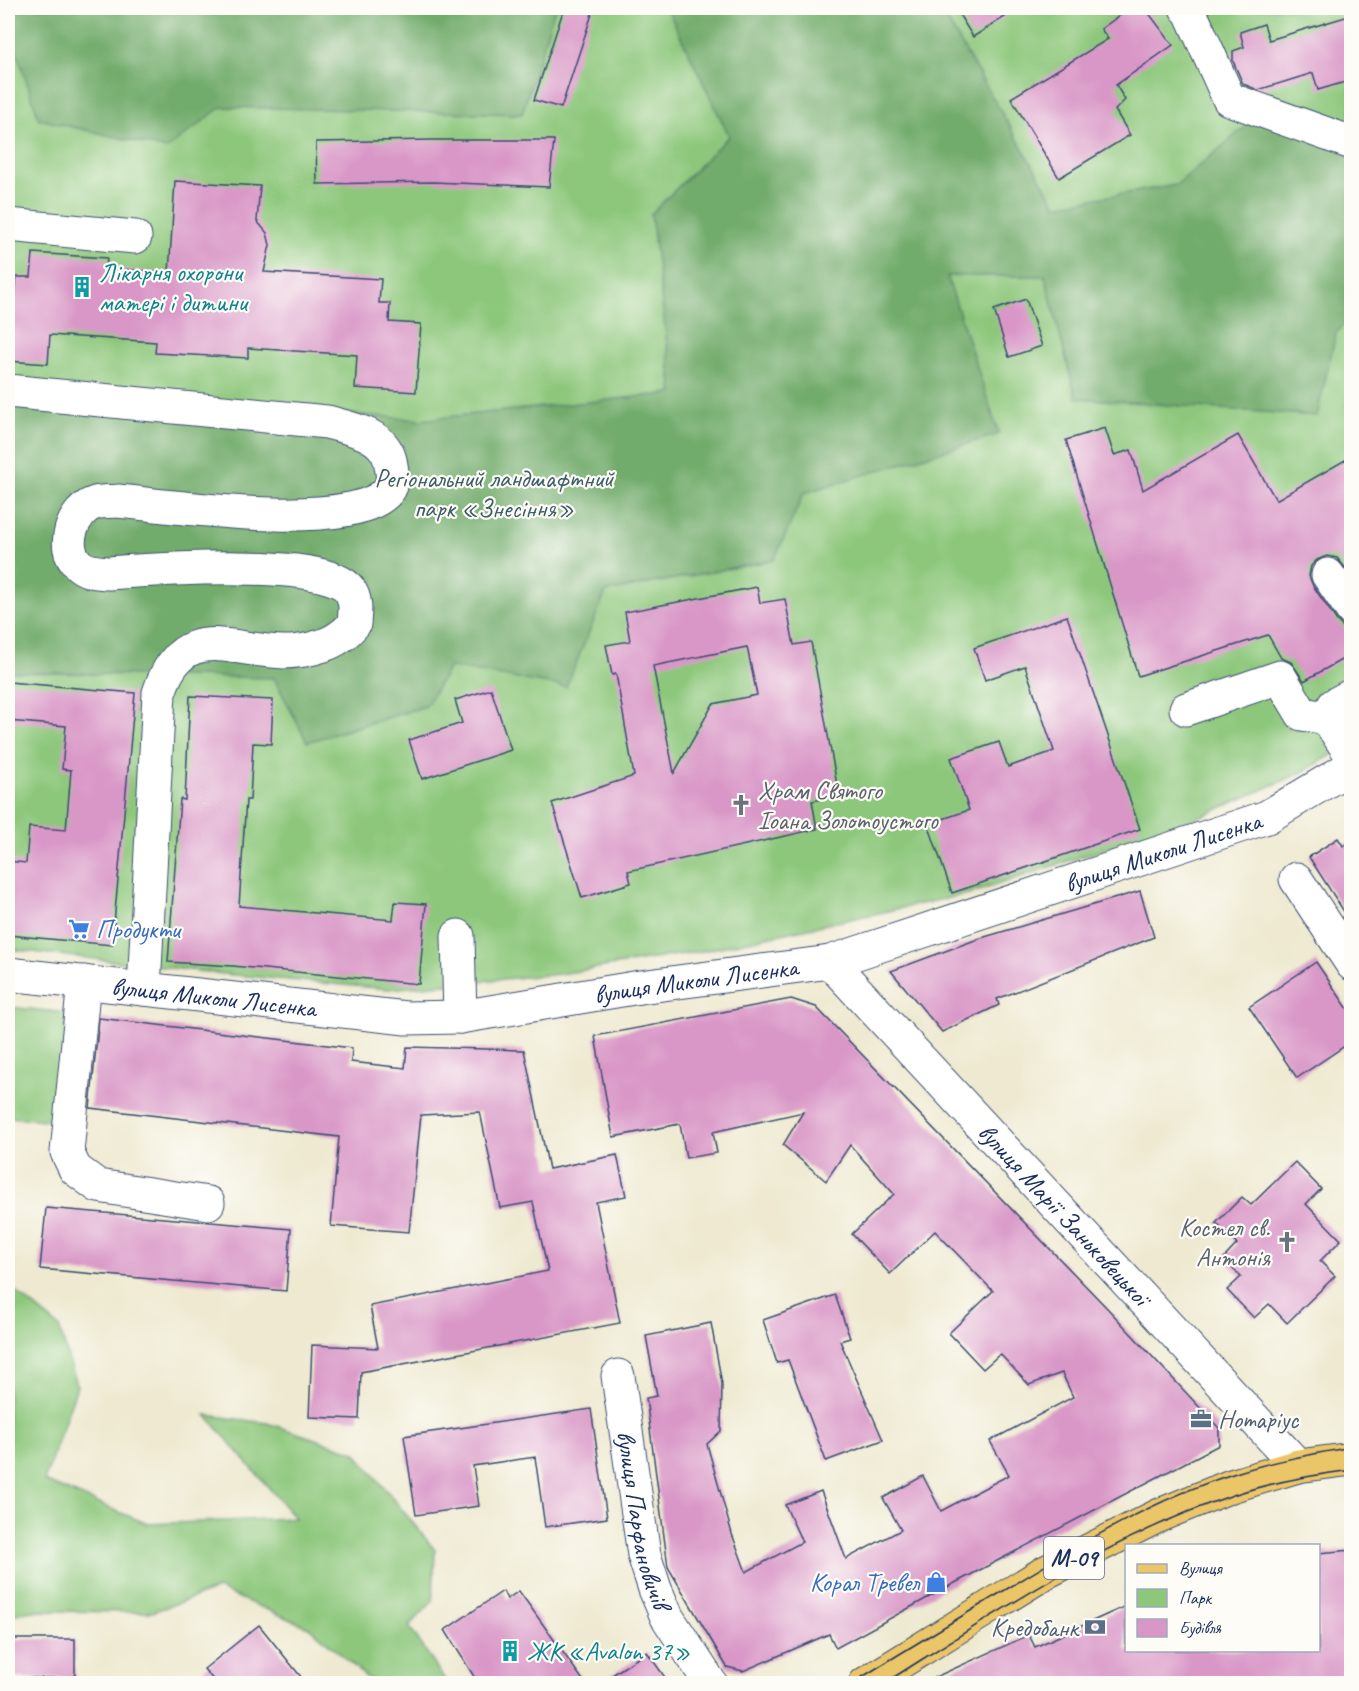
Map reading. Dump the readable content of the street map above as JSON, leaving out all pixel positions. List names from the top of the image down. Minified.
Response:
{"streets":{"main road":["М-09"],"street":["вулиця Миколи Лисенка","вулиця Марії Заньковецької","вулиця Парфановичів"]},"crossings":[["вулиця Миколи Лисенка","вулиця Марії Заньковецької"],["вулиця Марії Заньковецької","М-09"]],"parks":["Регіональний ландшафтний парк «Знесіння»"],"places":{"building":["Лікарня охорони матері і дитини","ЖК «Avalon 37»"],"church":["Храм Святого Іоана Золотоустого","Костел св. Антонія"],"supermarket":["Продукти"],"office":["Нотаріус"],"shop":["Корал Тревел"],"bank":["Кредобанк"]},"legend":["Вулиця","Парк","Будівля"]}
